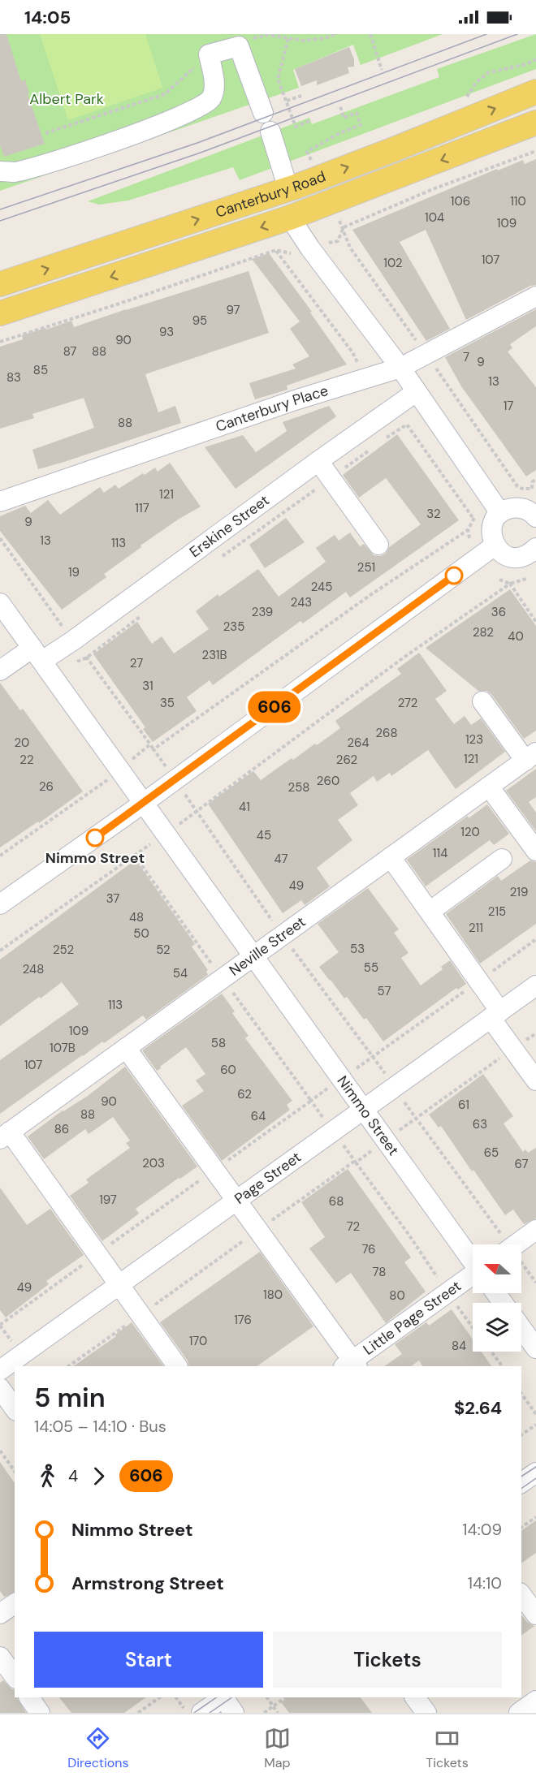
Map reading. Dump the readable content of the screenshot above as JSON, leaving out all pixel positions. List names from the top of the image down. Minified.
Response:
{"streets":{"main road":["Canterbury Road"],"street":["Canterbury Place","Erskine Street","Neville Street","Nimmo Street","Page Street","Little Page Street"]},"crossings":[["Erskine Street","Nimmo Street"],["Neville Street","Nimmo Street"],["Nimmo Street","Page Street"]],"parks":["Albert Park"],"places":["Nimmo Street"],"lines":["bus line 606"],"house_numbers":["106","110","104","109","107","102","97","95","93","90","87","88","7","9","85","83","13","17","88","121","117","32","9","13","113","251","19","245","243","239","36","235","282","40","231B","27","31","35","272","268","123","20","264","121","22","262","260","26","258","41","120","45","114","47","49","219","37","215","48","211","50","53","252","52","55","248","54","57","113","109","58","107B","107","60","62","90","61","88","64","63","86","65","203","67","197","68","72","76","78","49","180","80","176","170","84"],"north":"left","page":{"status":"14:05","on_map":"606","heading":["5 min","14:05 – 14:10 · Bus","$2.64"],"legs":["4","606"],"list":[{"name":"Nimmo Street","value":"14:09"},{"name":"Armstrong Street","value":"14:10"}],"buttons":["Start","Tickets"],"tabs":["Directions","Map","Tickets"]}}
